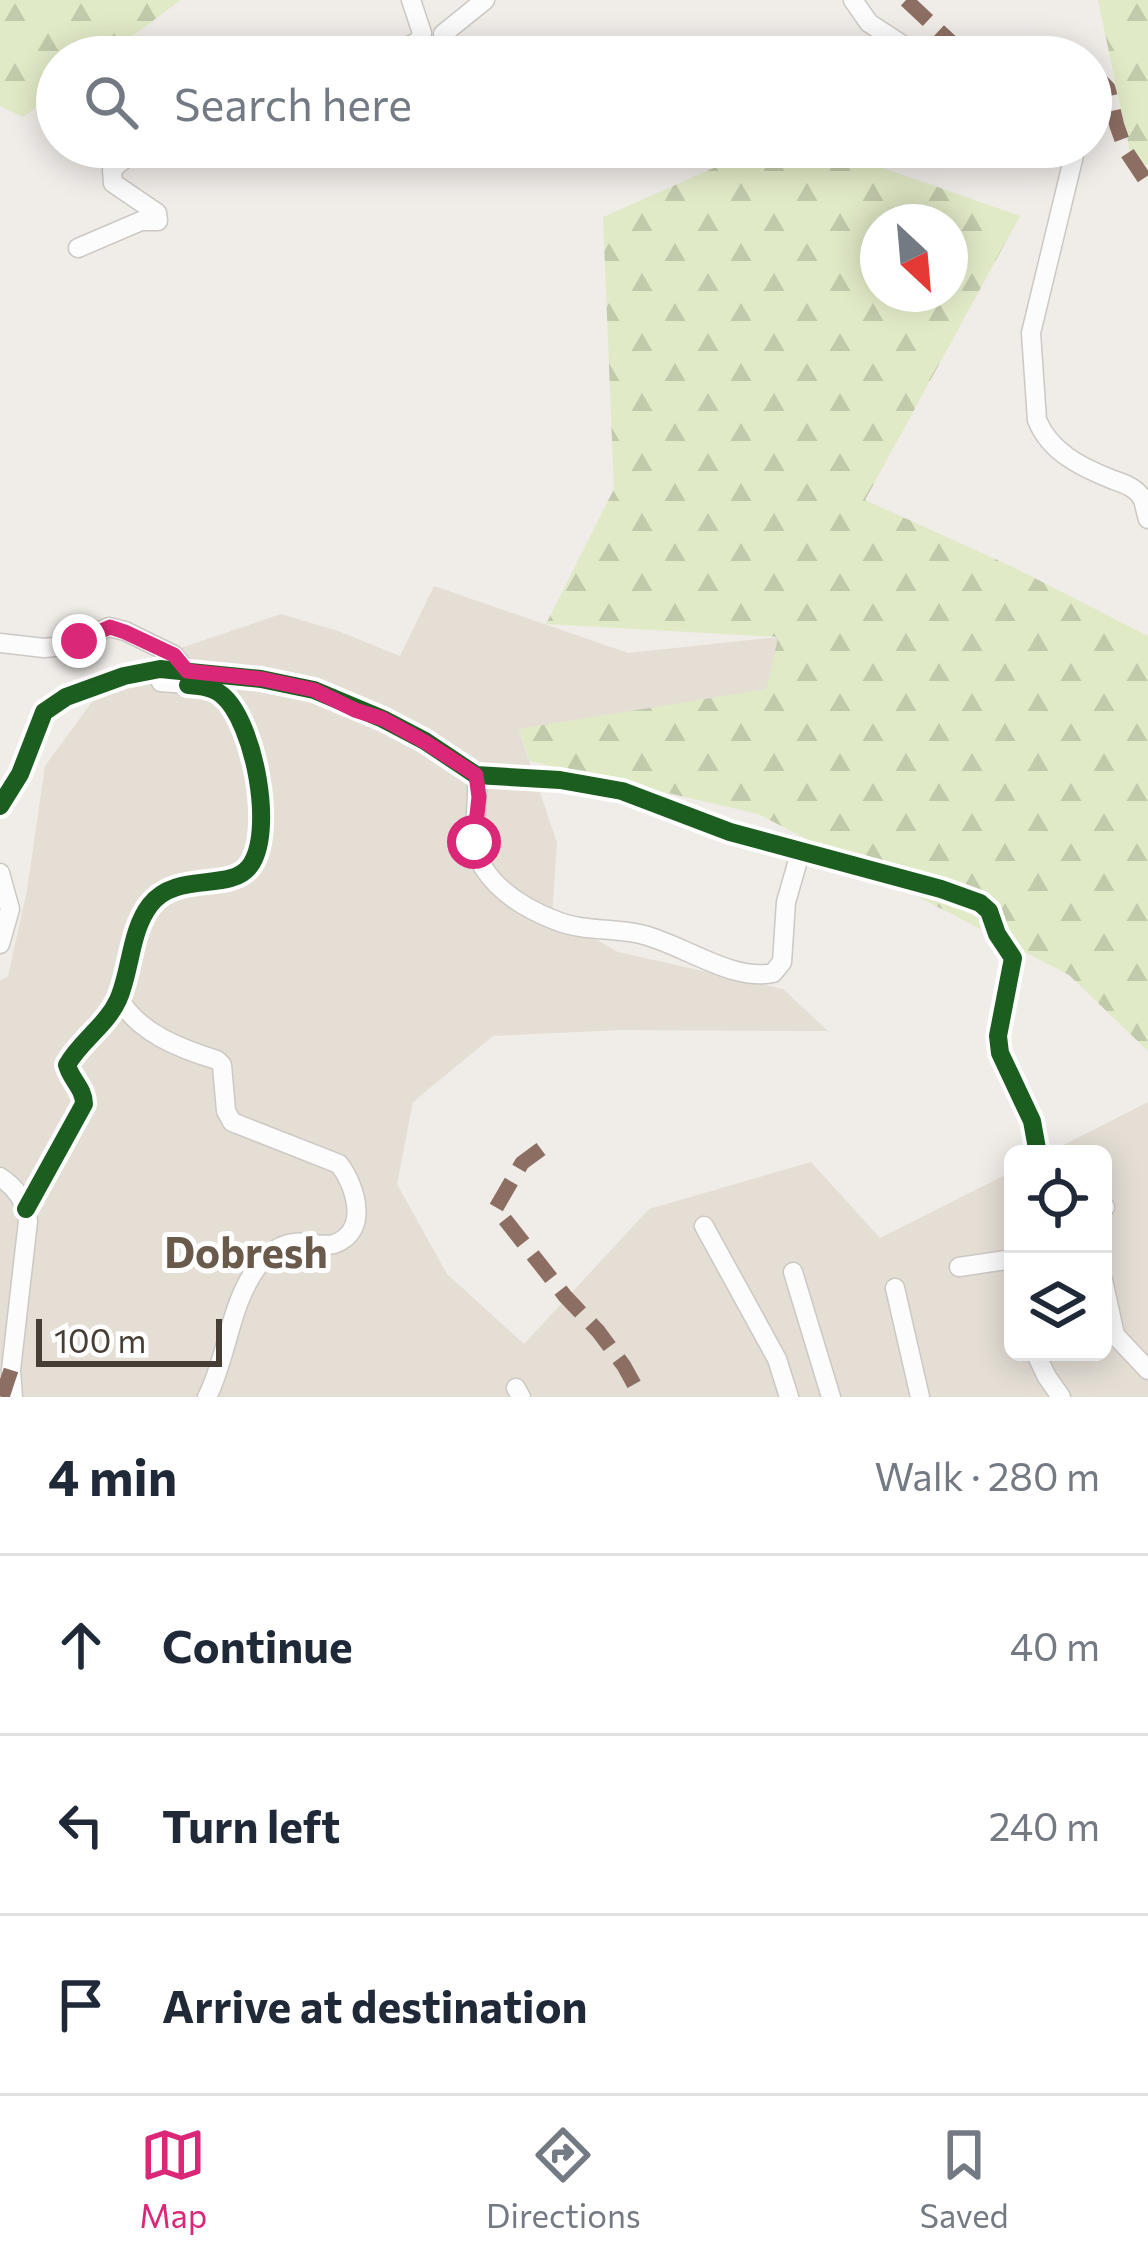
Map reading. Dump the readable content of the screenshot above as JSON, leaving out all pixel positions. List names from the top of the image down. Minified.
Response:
{"districts":["Dobresh"],"scale_bar":"100 m","north":"bottom right","page":{"search":"Search here","scale":"100 m","heading":["4 min","Walk · 280 m"],"list":[["Continue","40 m"],["Turn left","240 m"],"Arrive at destination"],"nav":["Map","Directions","Saved"]}}
